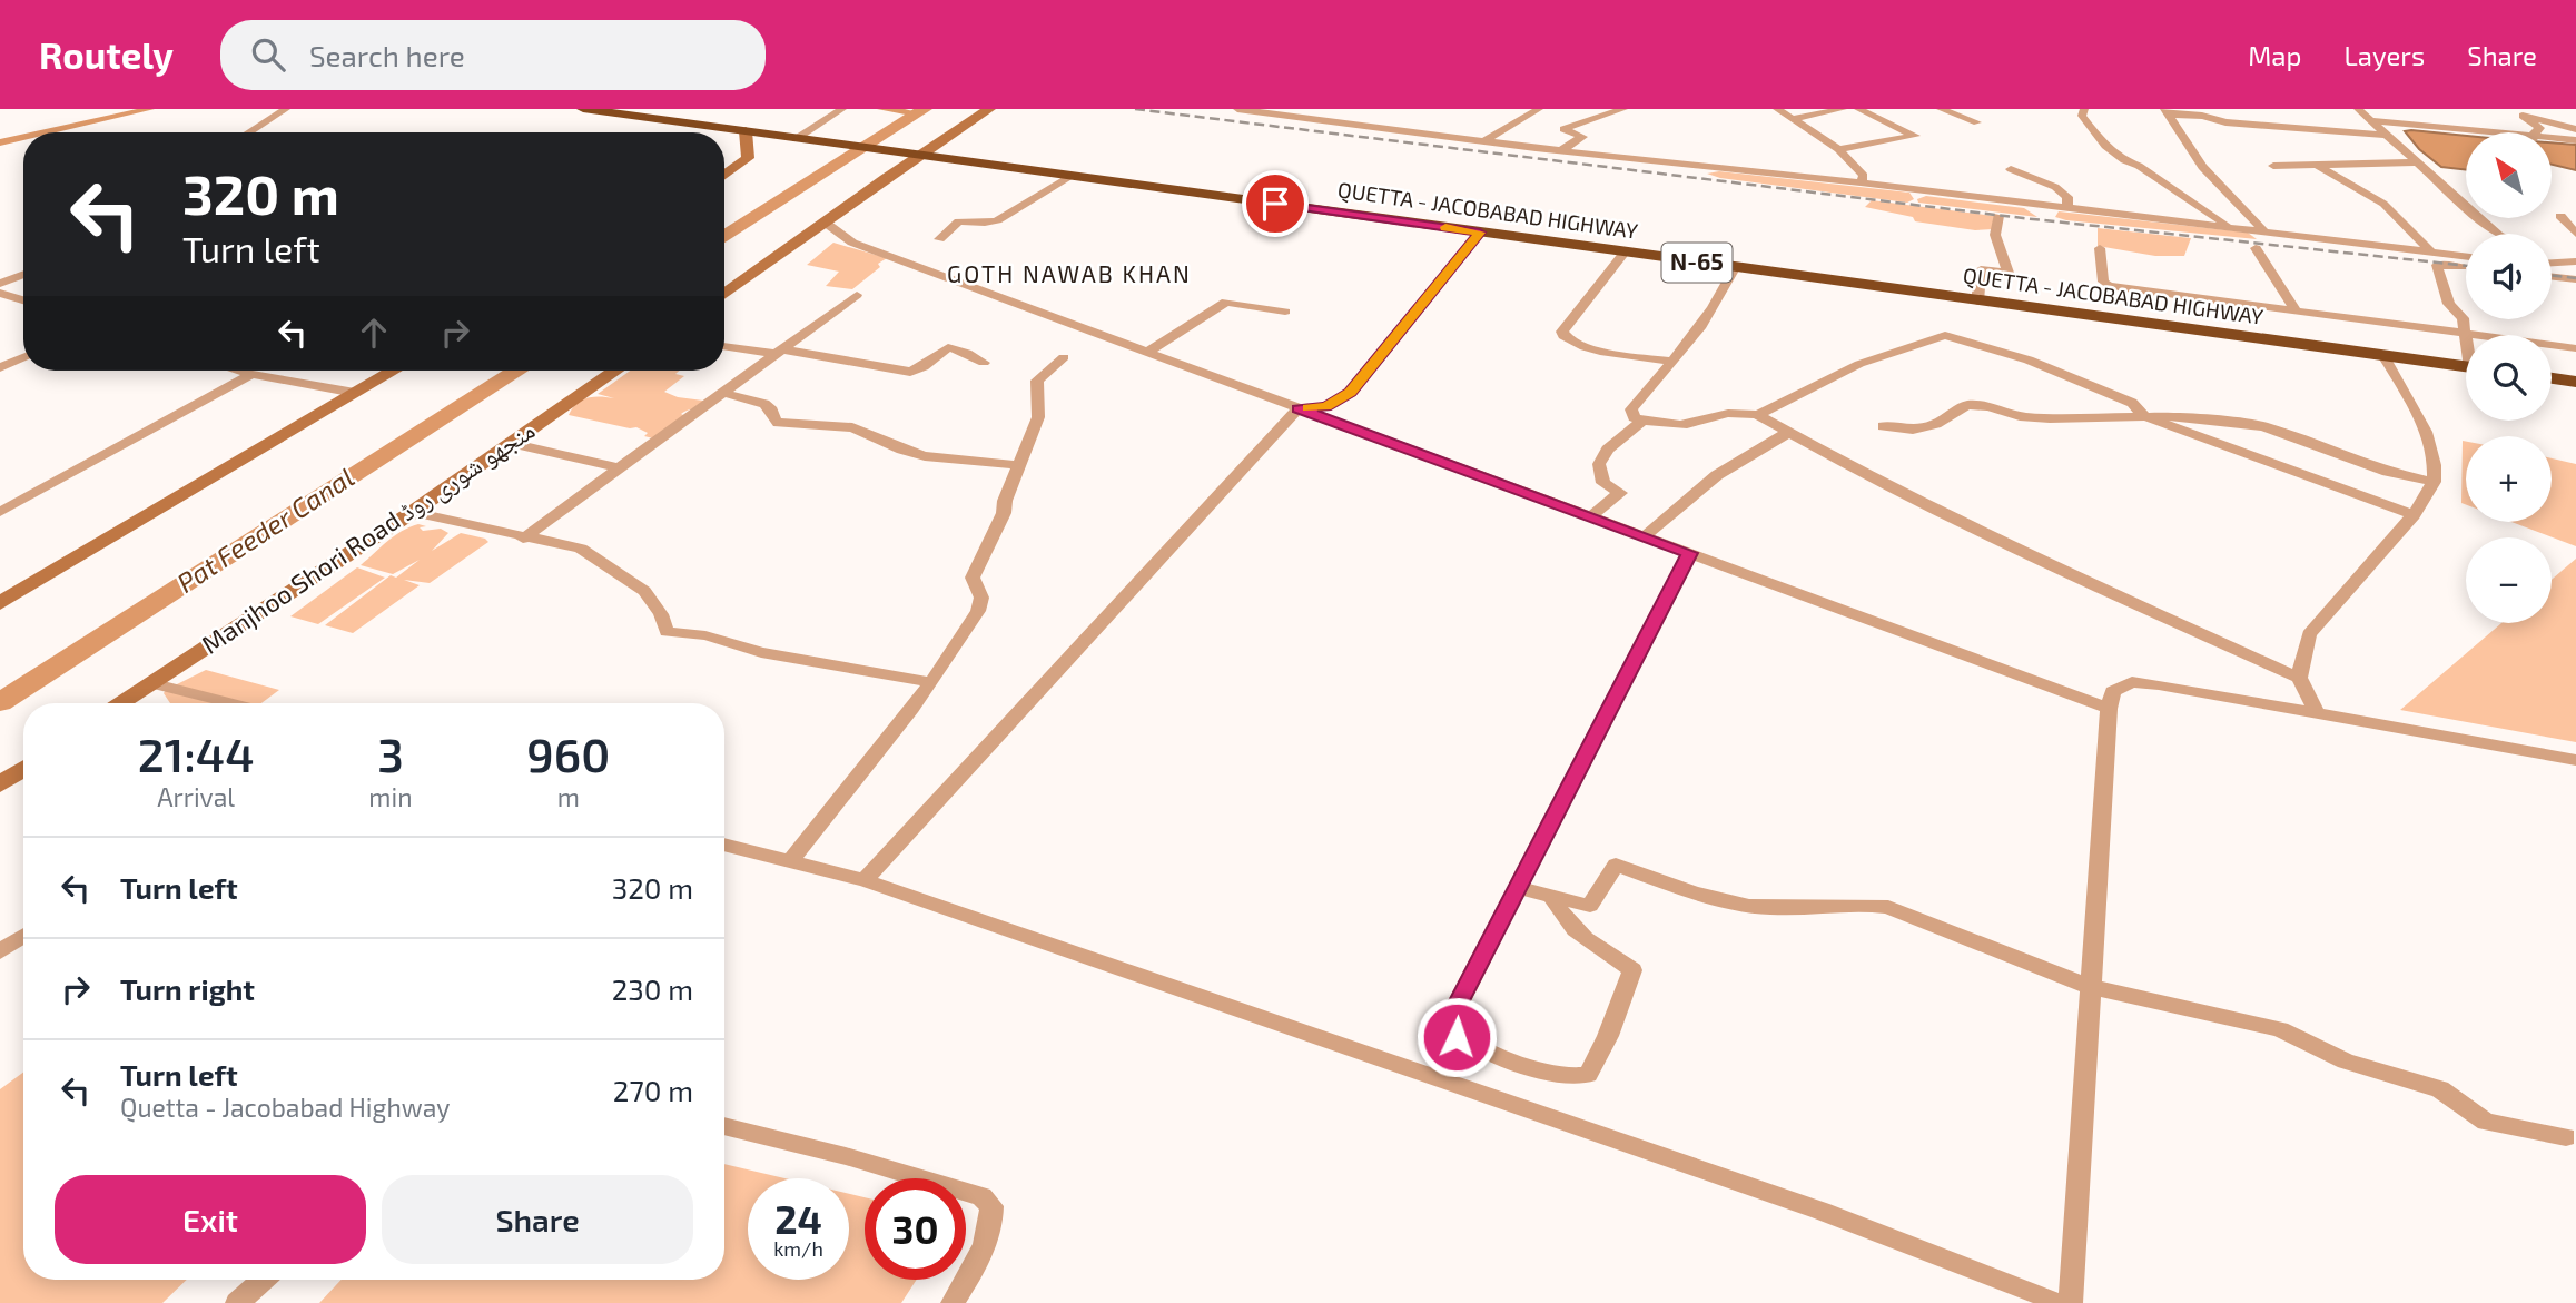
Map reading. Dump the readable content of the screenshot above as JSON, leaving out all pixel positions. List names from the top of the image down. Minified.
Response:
{"streets":{"highway":["QUETTA - JACOBABAD HIGHWAY","N-65"],"street":["Manjhoo Shori Road منجھو شوری روڈ"]},"districts":["GOTH NAWAB KHAN"],"water":["Pat Feeder Canal"],"north":"top left","page":{"header":"Routely","search":"Search here","nav":["Map","Layers","Share"],"map_buttons":["+","−"],"turn":["320 m","Turn left"],"eta":["21:44","Arrival","3","min","960","m"],"list":[{"name":"Turn left","value":"320 m"},{"name":"Turn right","value":"230 m"},{"name":"Turn left","note":"Quetta - Jacobabad Highway","value":"270 m"}],"buttons":["Exit","Share"],"speed":"24 km/h","limit":"30"}}
